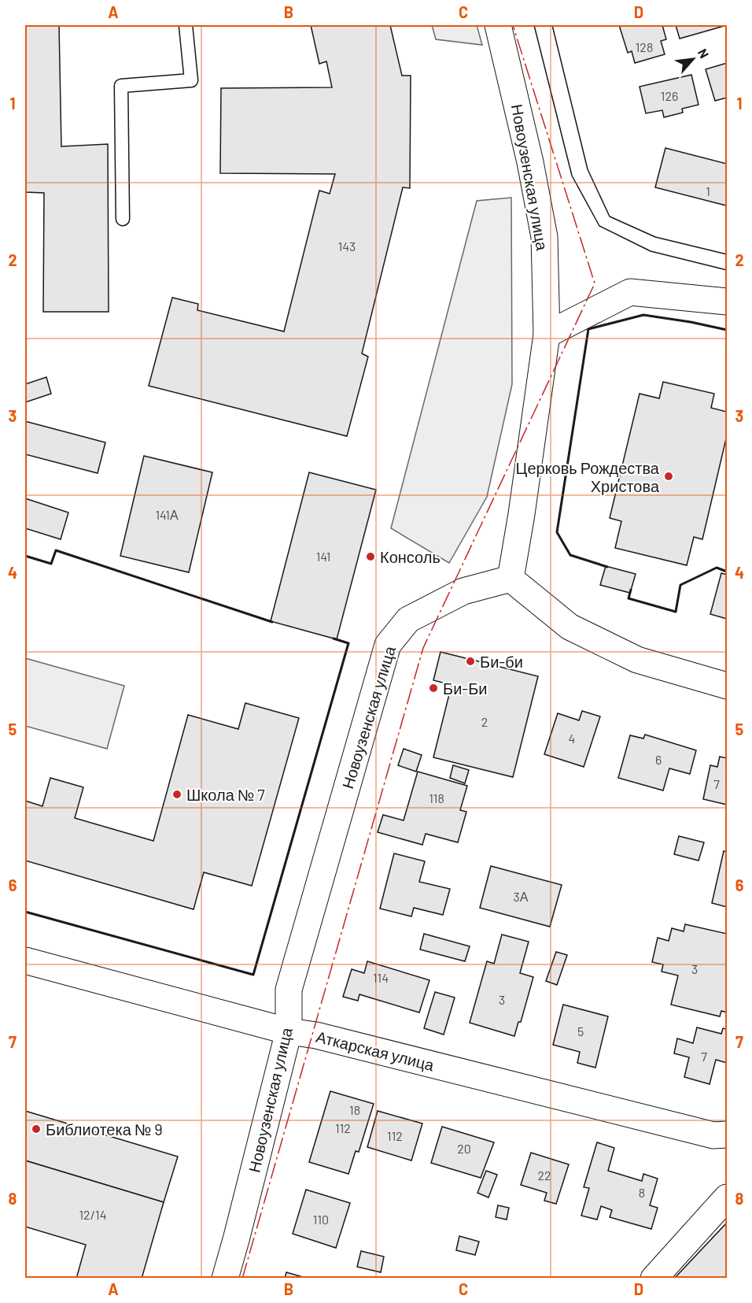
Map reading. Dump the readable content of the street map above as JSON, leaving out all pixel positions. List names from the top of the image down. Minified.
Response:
{"streets":{"main road":["Новоузенская улица","Аткарская улица"]},"crossings":[["Новоузенская улица","Аткарская улица"]],"places":["Церковь Рождества Христова","Консоль","Би-би","Би-Би","Школа № 7","Библиотека № 9"],"house_numbers":["128","126","1","143","141А","141","2","4","6","7","118","3А","3","114","3","5","7","18","112","112","20","22","8","12/14","110"],"north":"top right","grid":{"columns":["A","B","C","D"],"rows":["1","2","3","4","5","6","7","8"]}}
